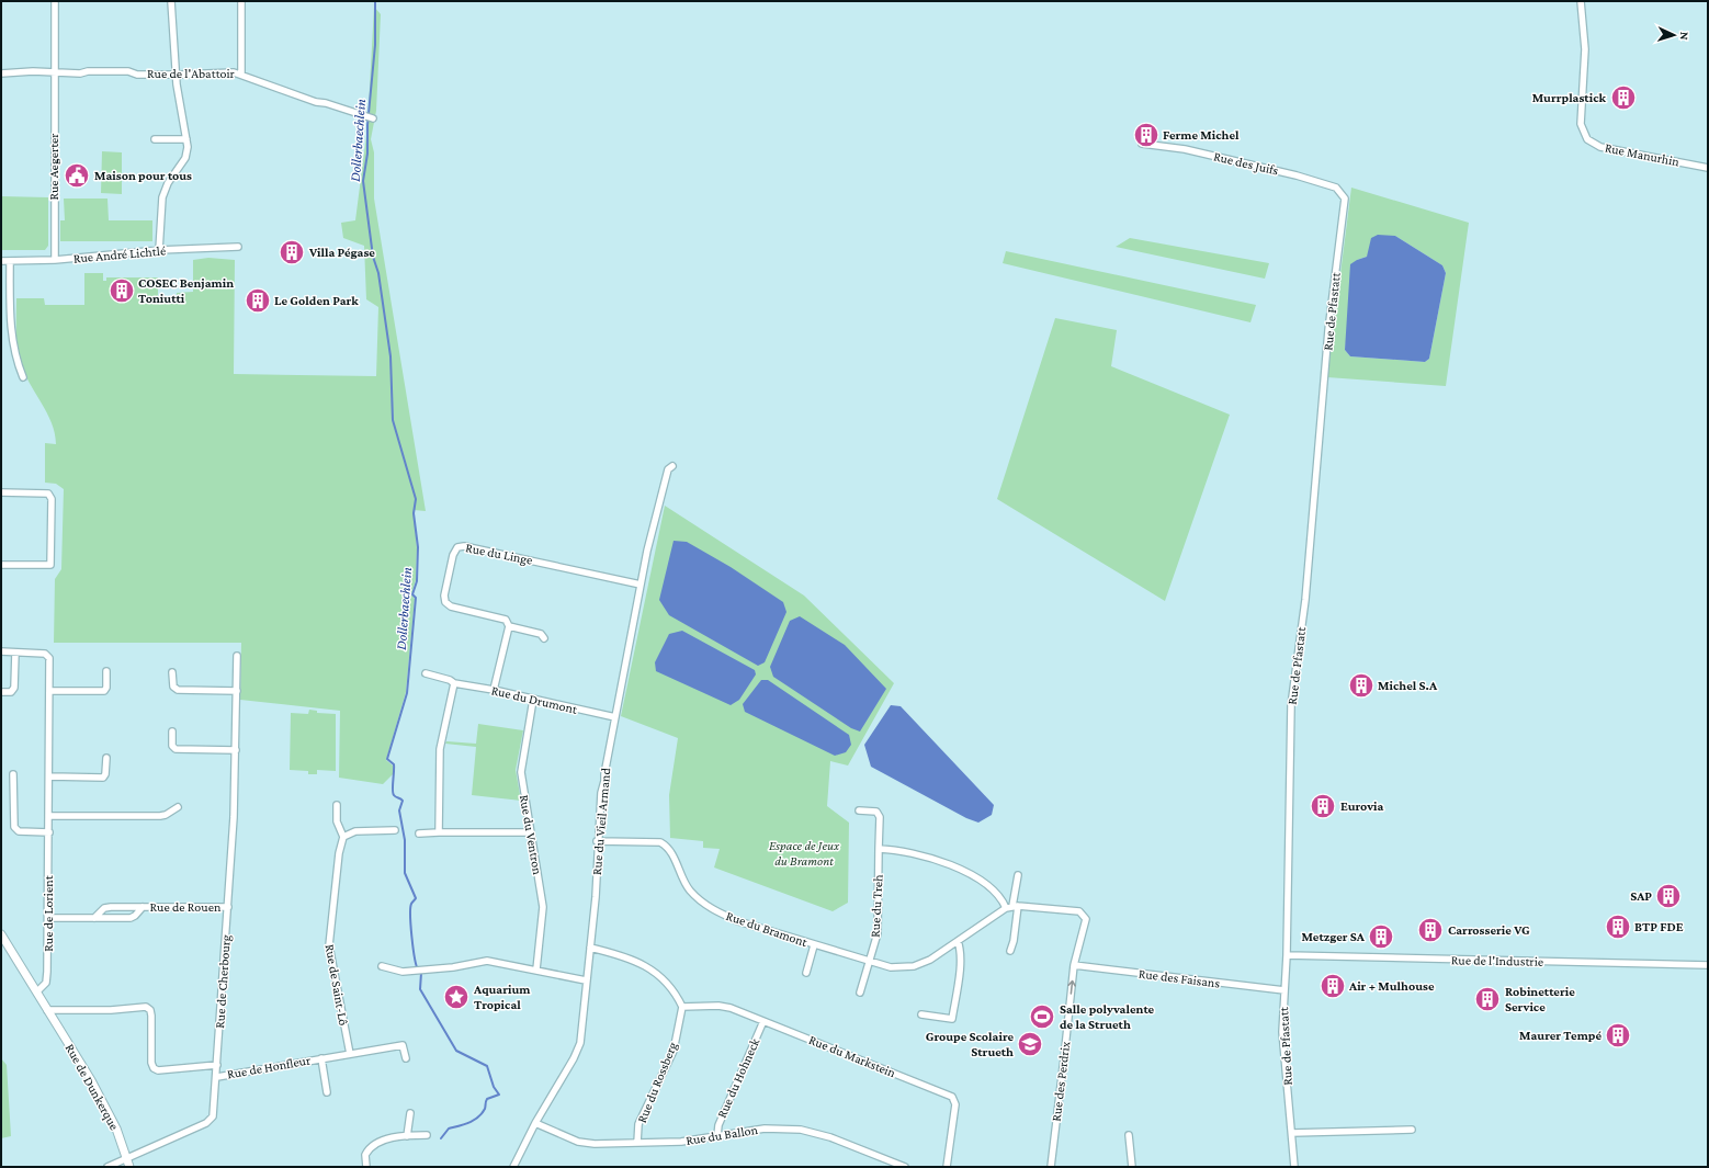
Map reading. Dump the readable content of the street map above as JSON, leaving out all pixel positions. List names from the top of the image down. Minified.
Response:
{"streets":{"street":["Rue de l'Abattoir","Rue Manurhin","Rue des Juifs","Rue Aegerter","Rue André Lichtlé","Rue de Pfastatt","Rue du Linge","Rue du Drumont","Rue du Vieil Armand","Rue du Ventron","Rue du Treh","Rue de Rouen","Rue de Lorient","Rue du Bramont","Rue de l'Industrie","Rue des Faisans","Rue de Cherbourg","Rue de Saint-Lô","Rue du Markstein","Rue de Honfleur","Rue du Hohneck","Rue des Perdrix","Rue du Rossberg","Rue de Dunkerque","Rue du Ballon"]},"crossings":[["Rue de l'Abattoir","Rue Aegerter"],["Rue des Juifs","Rue de Pfastatt"],["Rue Aegerter","Rue André Lichtlé"],["Rue de Pfastatt","Rue de l'Industrie"],["Rue de Pfastatt","Rue des Faisans"],["Rue du Linge","Rue du Vieil Armand"],["Rue du Drumont","Rue du Vieil Armand"],["Rue du Drumont","Rue du Ventron"],["Rue du Vieil Armand","Rue du Bramont"],["Rue du Vieil Armand","Rue du Ballon"],["Rue du Treh","Rue du Bramont"],["Rue de Rouen","Rue de Lorient"],["Rue de Rouen","Rue de Cherbourg"],["Rue de Lorient","Rue de Dunkerque"],["Rue du Bramont","Rue des Perdrix"],["Rue des Faisans","Rue des Perdrix"],["Rue de Cherbourg","Rue de Honfleur"],["Rue de Cherbourg","Rue de Dunkerque"],["Rue de Saint-Lô","Rue de Honfleur"],["Rue du Markstein","Rue du Hohneck"],["Rue du Markstein","Rue du Rossberg"],["Rue du Hohneck","Rue du Ballon"],["Rue du Rossberg","Rue du Ballon"]],"one_way":["Rue des Perdrix"],"water":["Dollerbaechlein"],"parks":["Espace de Jeux du Bramont"],"places":{"building":["Murrplastick","Ferme Michel","Villa Pégase","COSEC Benjamin Toniutti","Le Golden Park","Michel S.A","Eurovia","SAP","BTP FDE","Carrosserie VG","Metzger SA","Air + Mulhouse","Robinetterie Service","Maurer Tempé"],"public building":["Maison pour tous"],"place":["Aquarium Tropical"],"sports":["Salle polyvalente de la Strueth"],"school or university":["Groupe Scolaire Strueth"]},"north":"right"}
